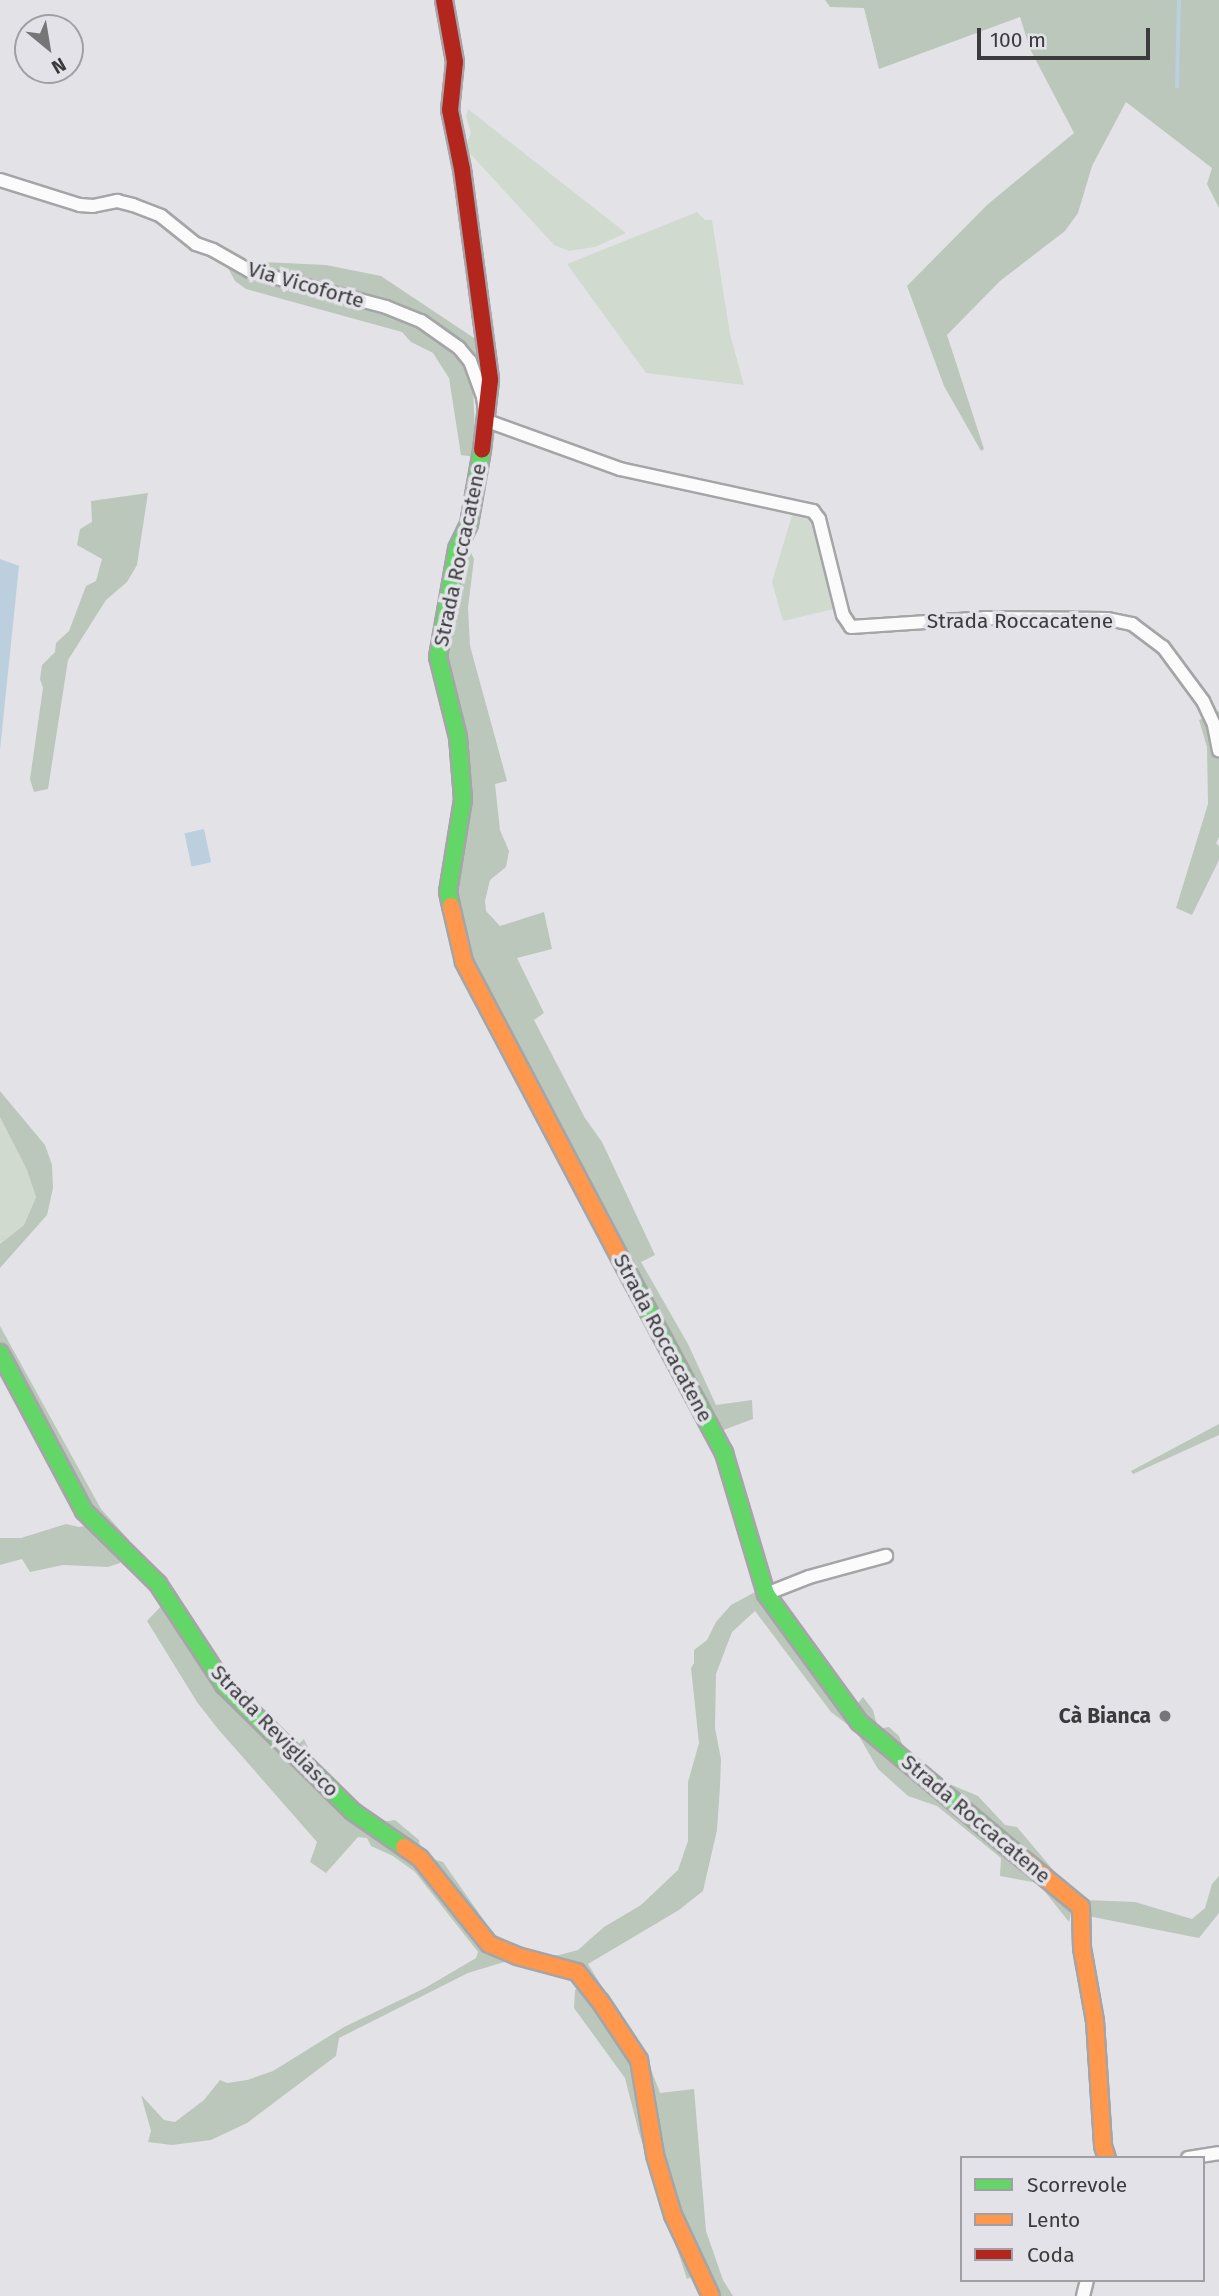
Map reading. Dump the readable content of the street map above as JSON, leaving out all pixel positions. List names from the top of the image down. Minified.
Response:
{"streets":{"street":["Via Vicoforte","Strada Roccacatene","Strada Revigliasco"]},"crossings":[["Via Vicoforte","Strada Roccacatene"]],"places":["Cà Bianca"],"legend":["Scorrevole","Lento","Coda"],"scale_bar":"100 m","north":"bottom right"}
